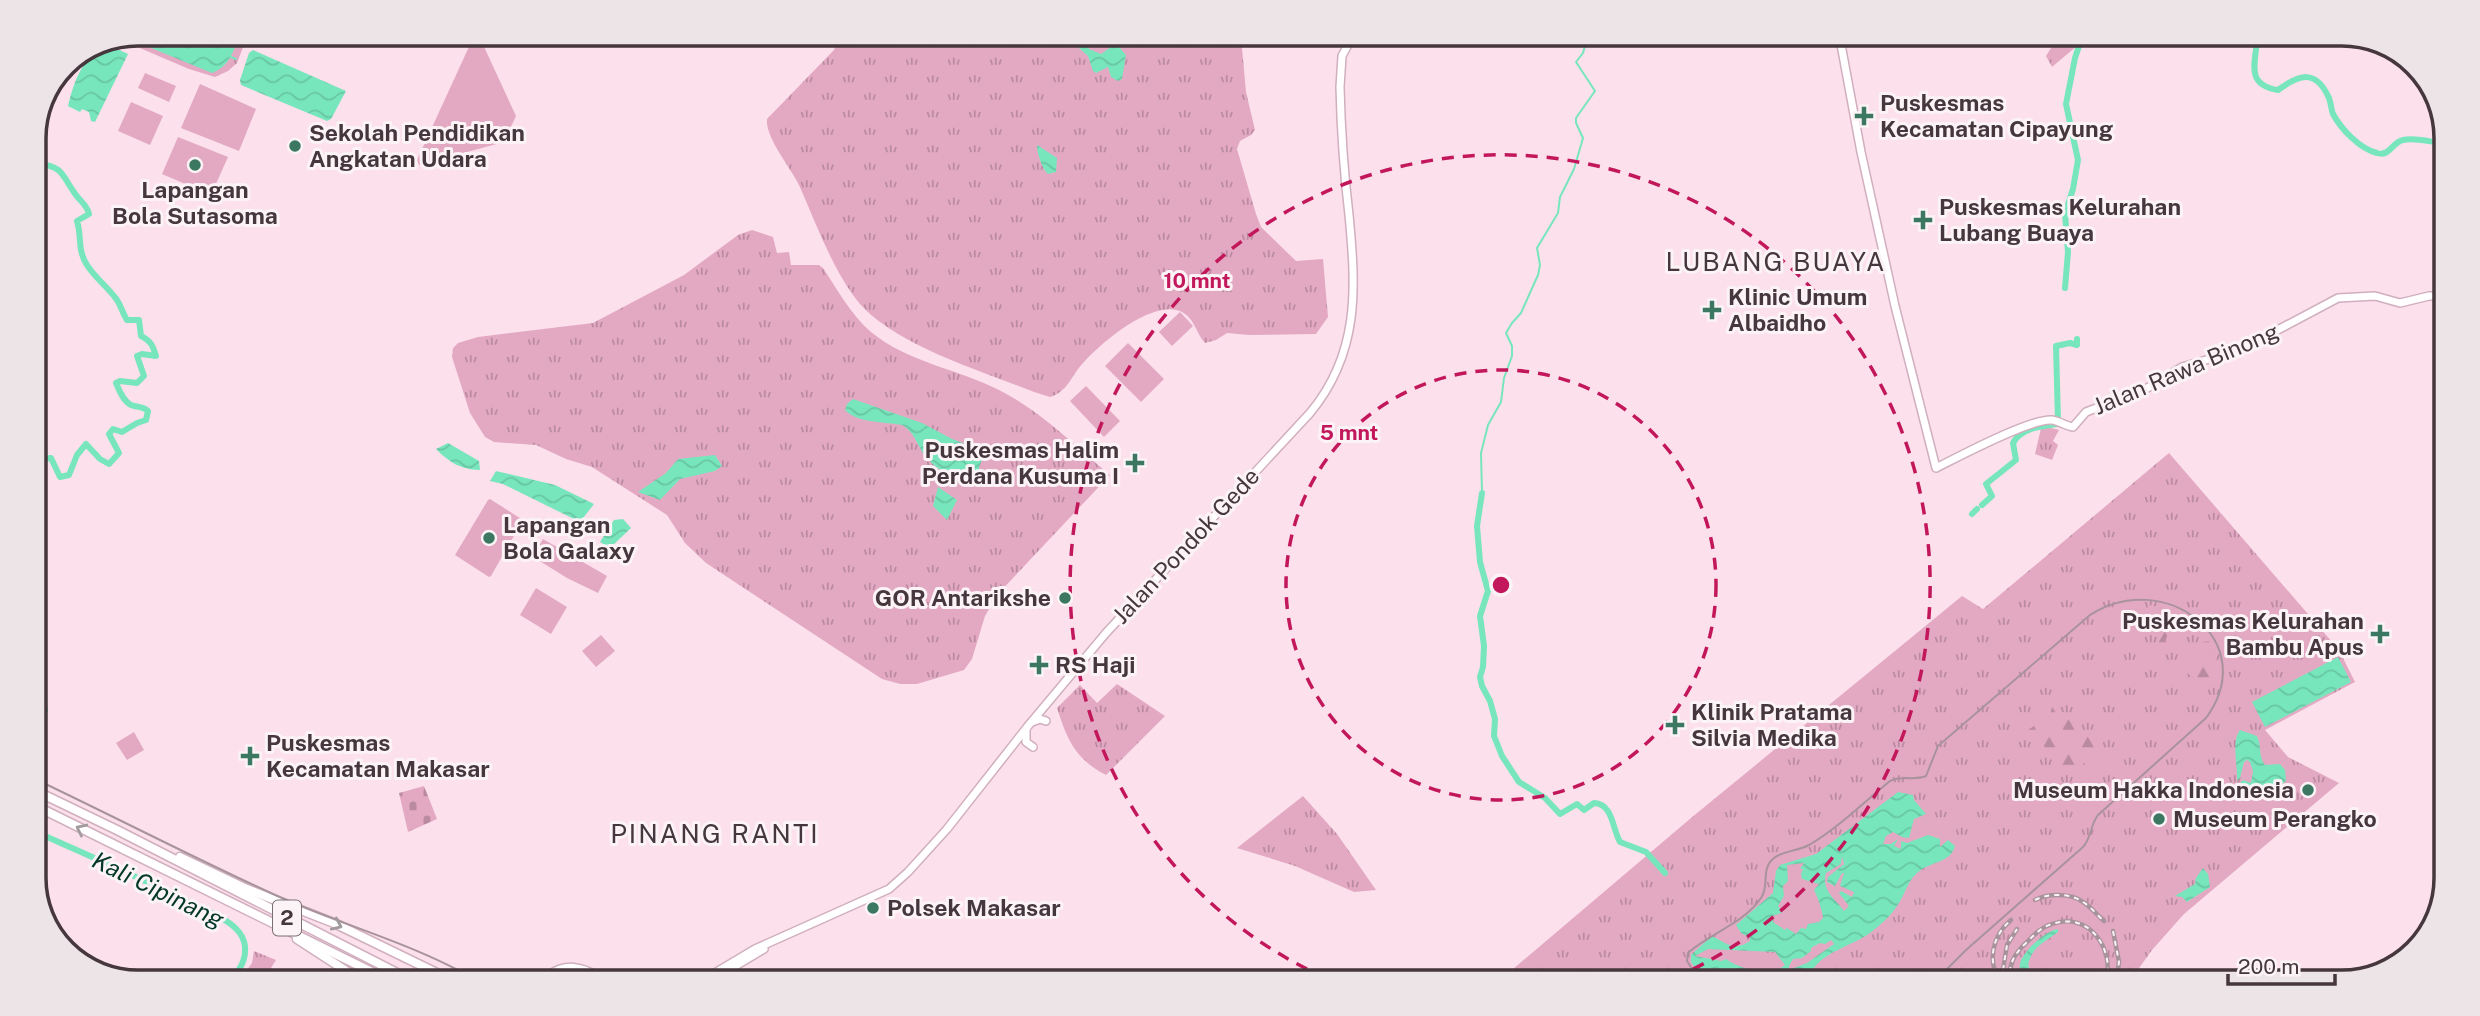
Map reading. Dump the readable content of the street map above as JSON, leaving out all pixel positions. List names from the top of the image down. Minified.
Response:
{"streets":{"highway":["2"],"main road":["Jalan Rawa Binong","Jalan Pondok Gede"]},"districts":["LUBANG BUAYA","PINANG RANTI"],"water":["Kali Cipinang"],"places":{"health":["Puskesmas Kecamatan Cipayung","Puskesmas Kelurahan Lubang Buaya","Klinic Umum Albaidho","Puskesmas Halim Perdana Kusuma I","Puskesmas Kelurahan Bambu Apus","RS Haji","Klinik Pratama Silvia Medika","Puskesmas Kecamatan Makasar"],"other":["Sekolah Pendidikan Angkatan Udara","Lapangan Bola Sutasoma","Lapangan Bola Galaxy","GOR Antarikshe","Museum Hakka Indonesia","Museum Perangko","Polsek Makasar"]},"scale_bar":"200 m","rings":["10 mnt","5 mnt"]}
